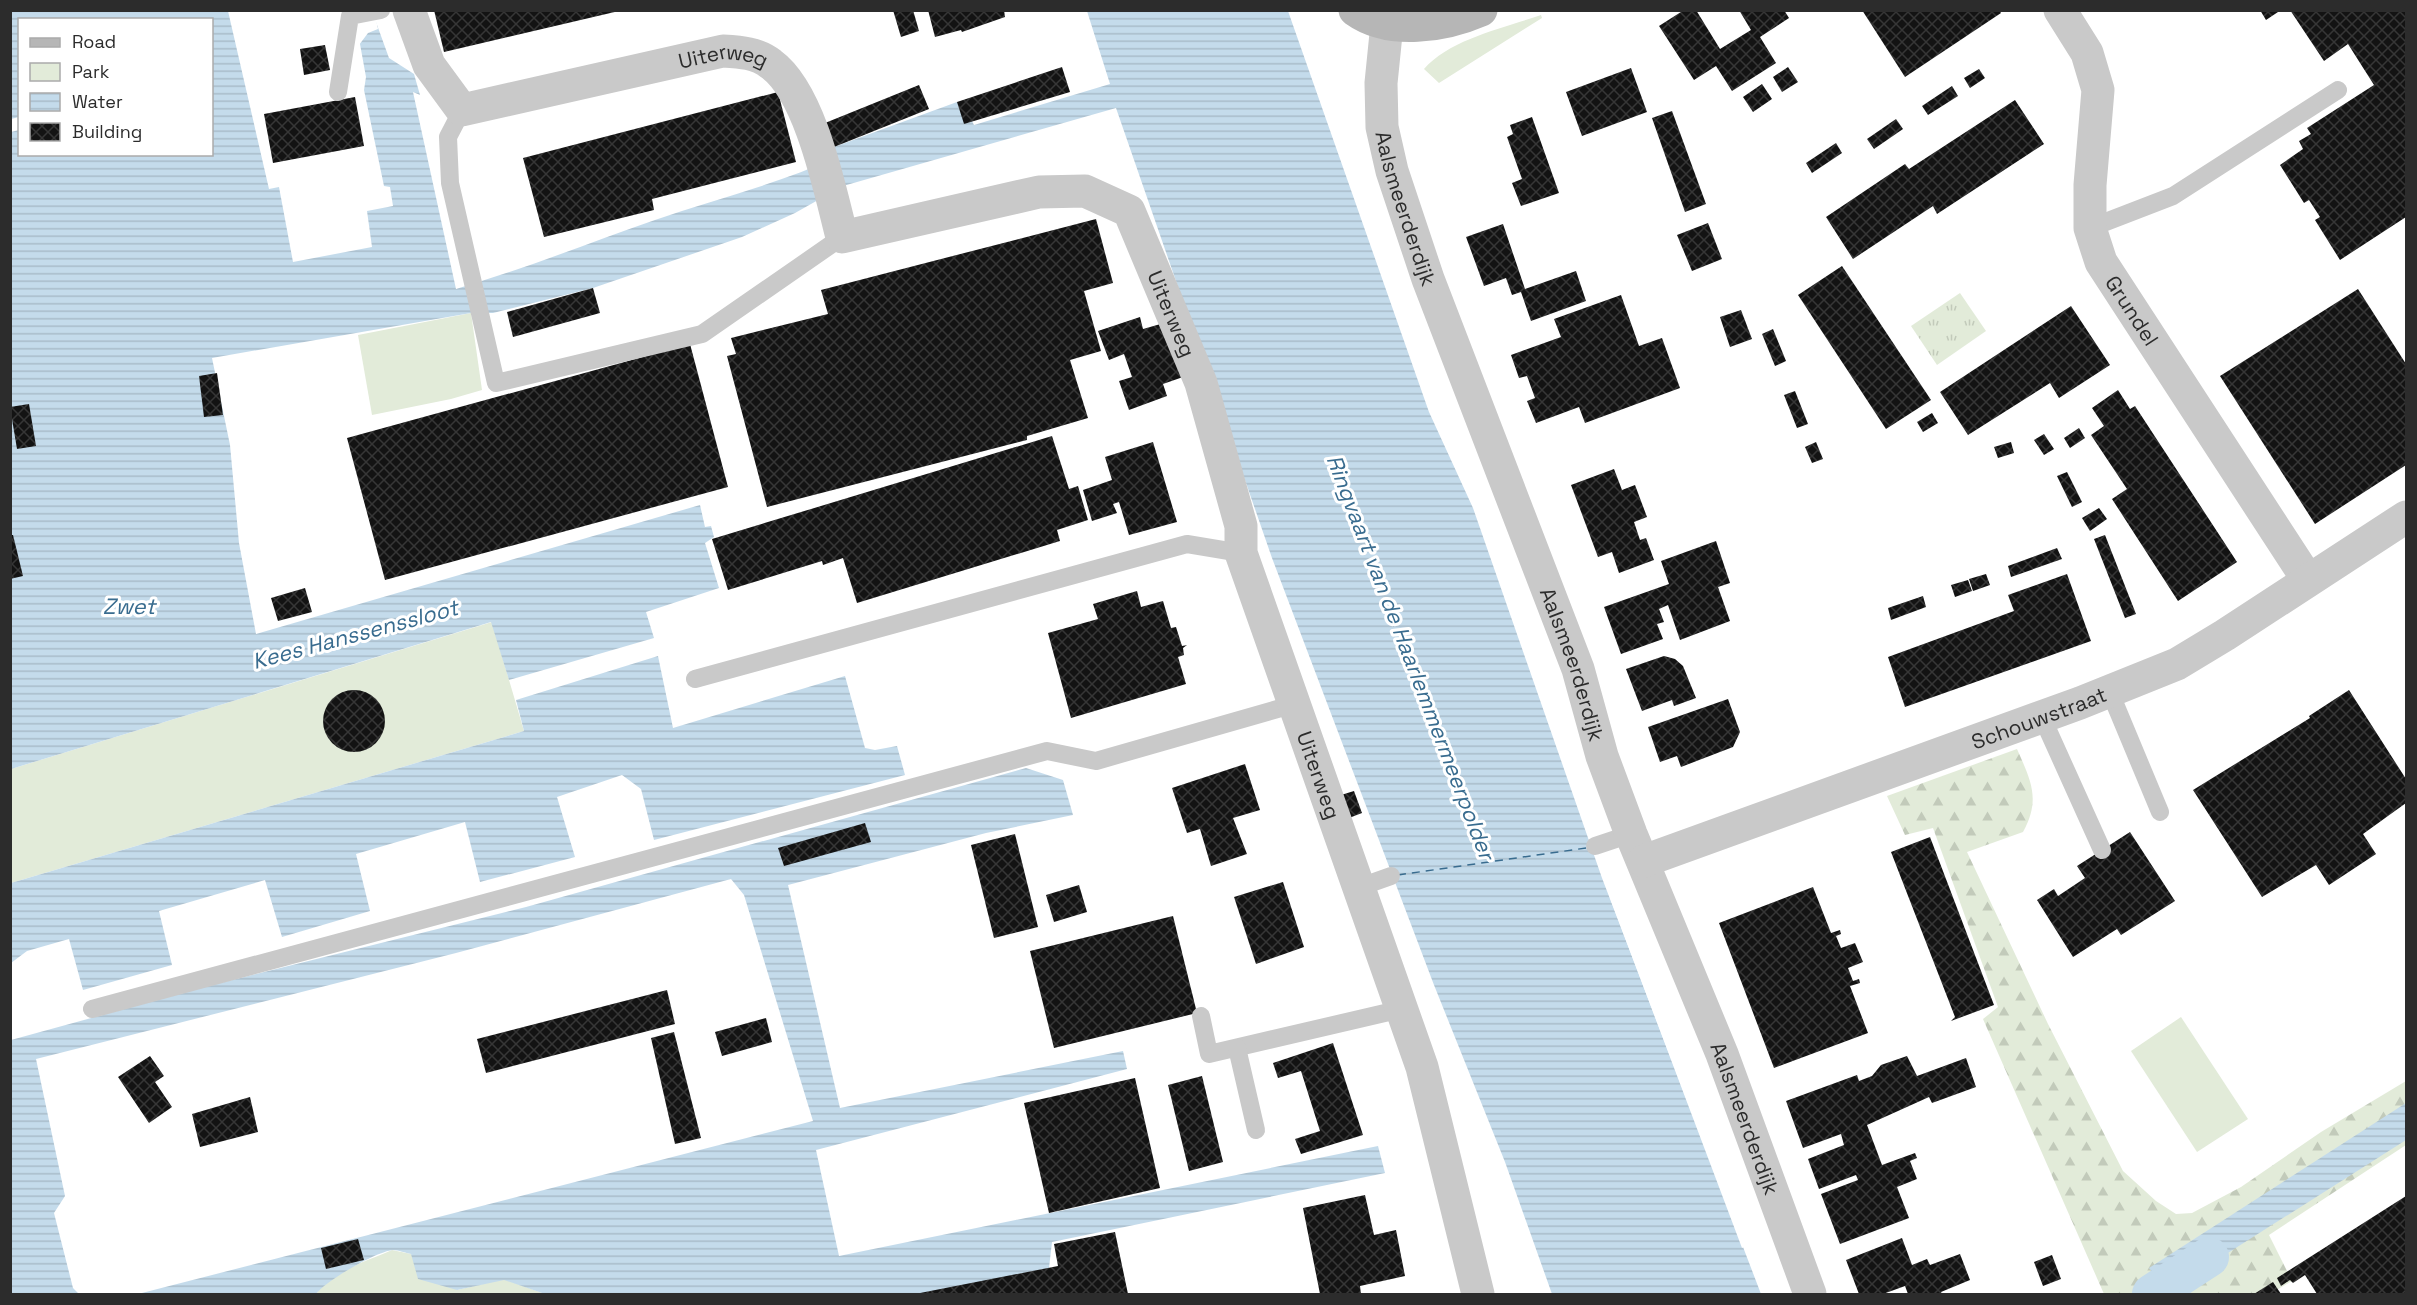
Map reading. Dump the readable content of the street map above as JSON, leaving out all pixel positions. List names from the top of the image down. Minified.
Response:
{"streets":{"street":["Uiterweg","Aalsmeerderdijk","Grundel","Schouwstraat"]},"crossings":[["Aalsmeerderdijk","Schouwstraat"],["Grundel","Schouwstraat"]],"water":["Zwet","Kees Hanssenssloot","Ringvaart van de Haarlemmermeerpolder"],"legend":["Road","Park","Water","Building"]}
